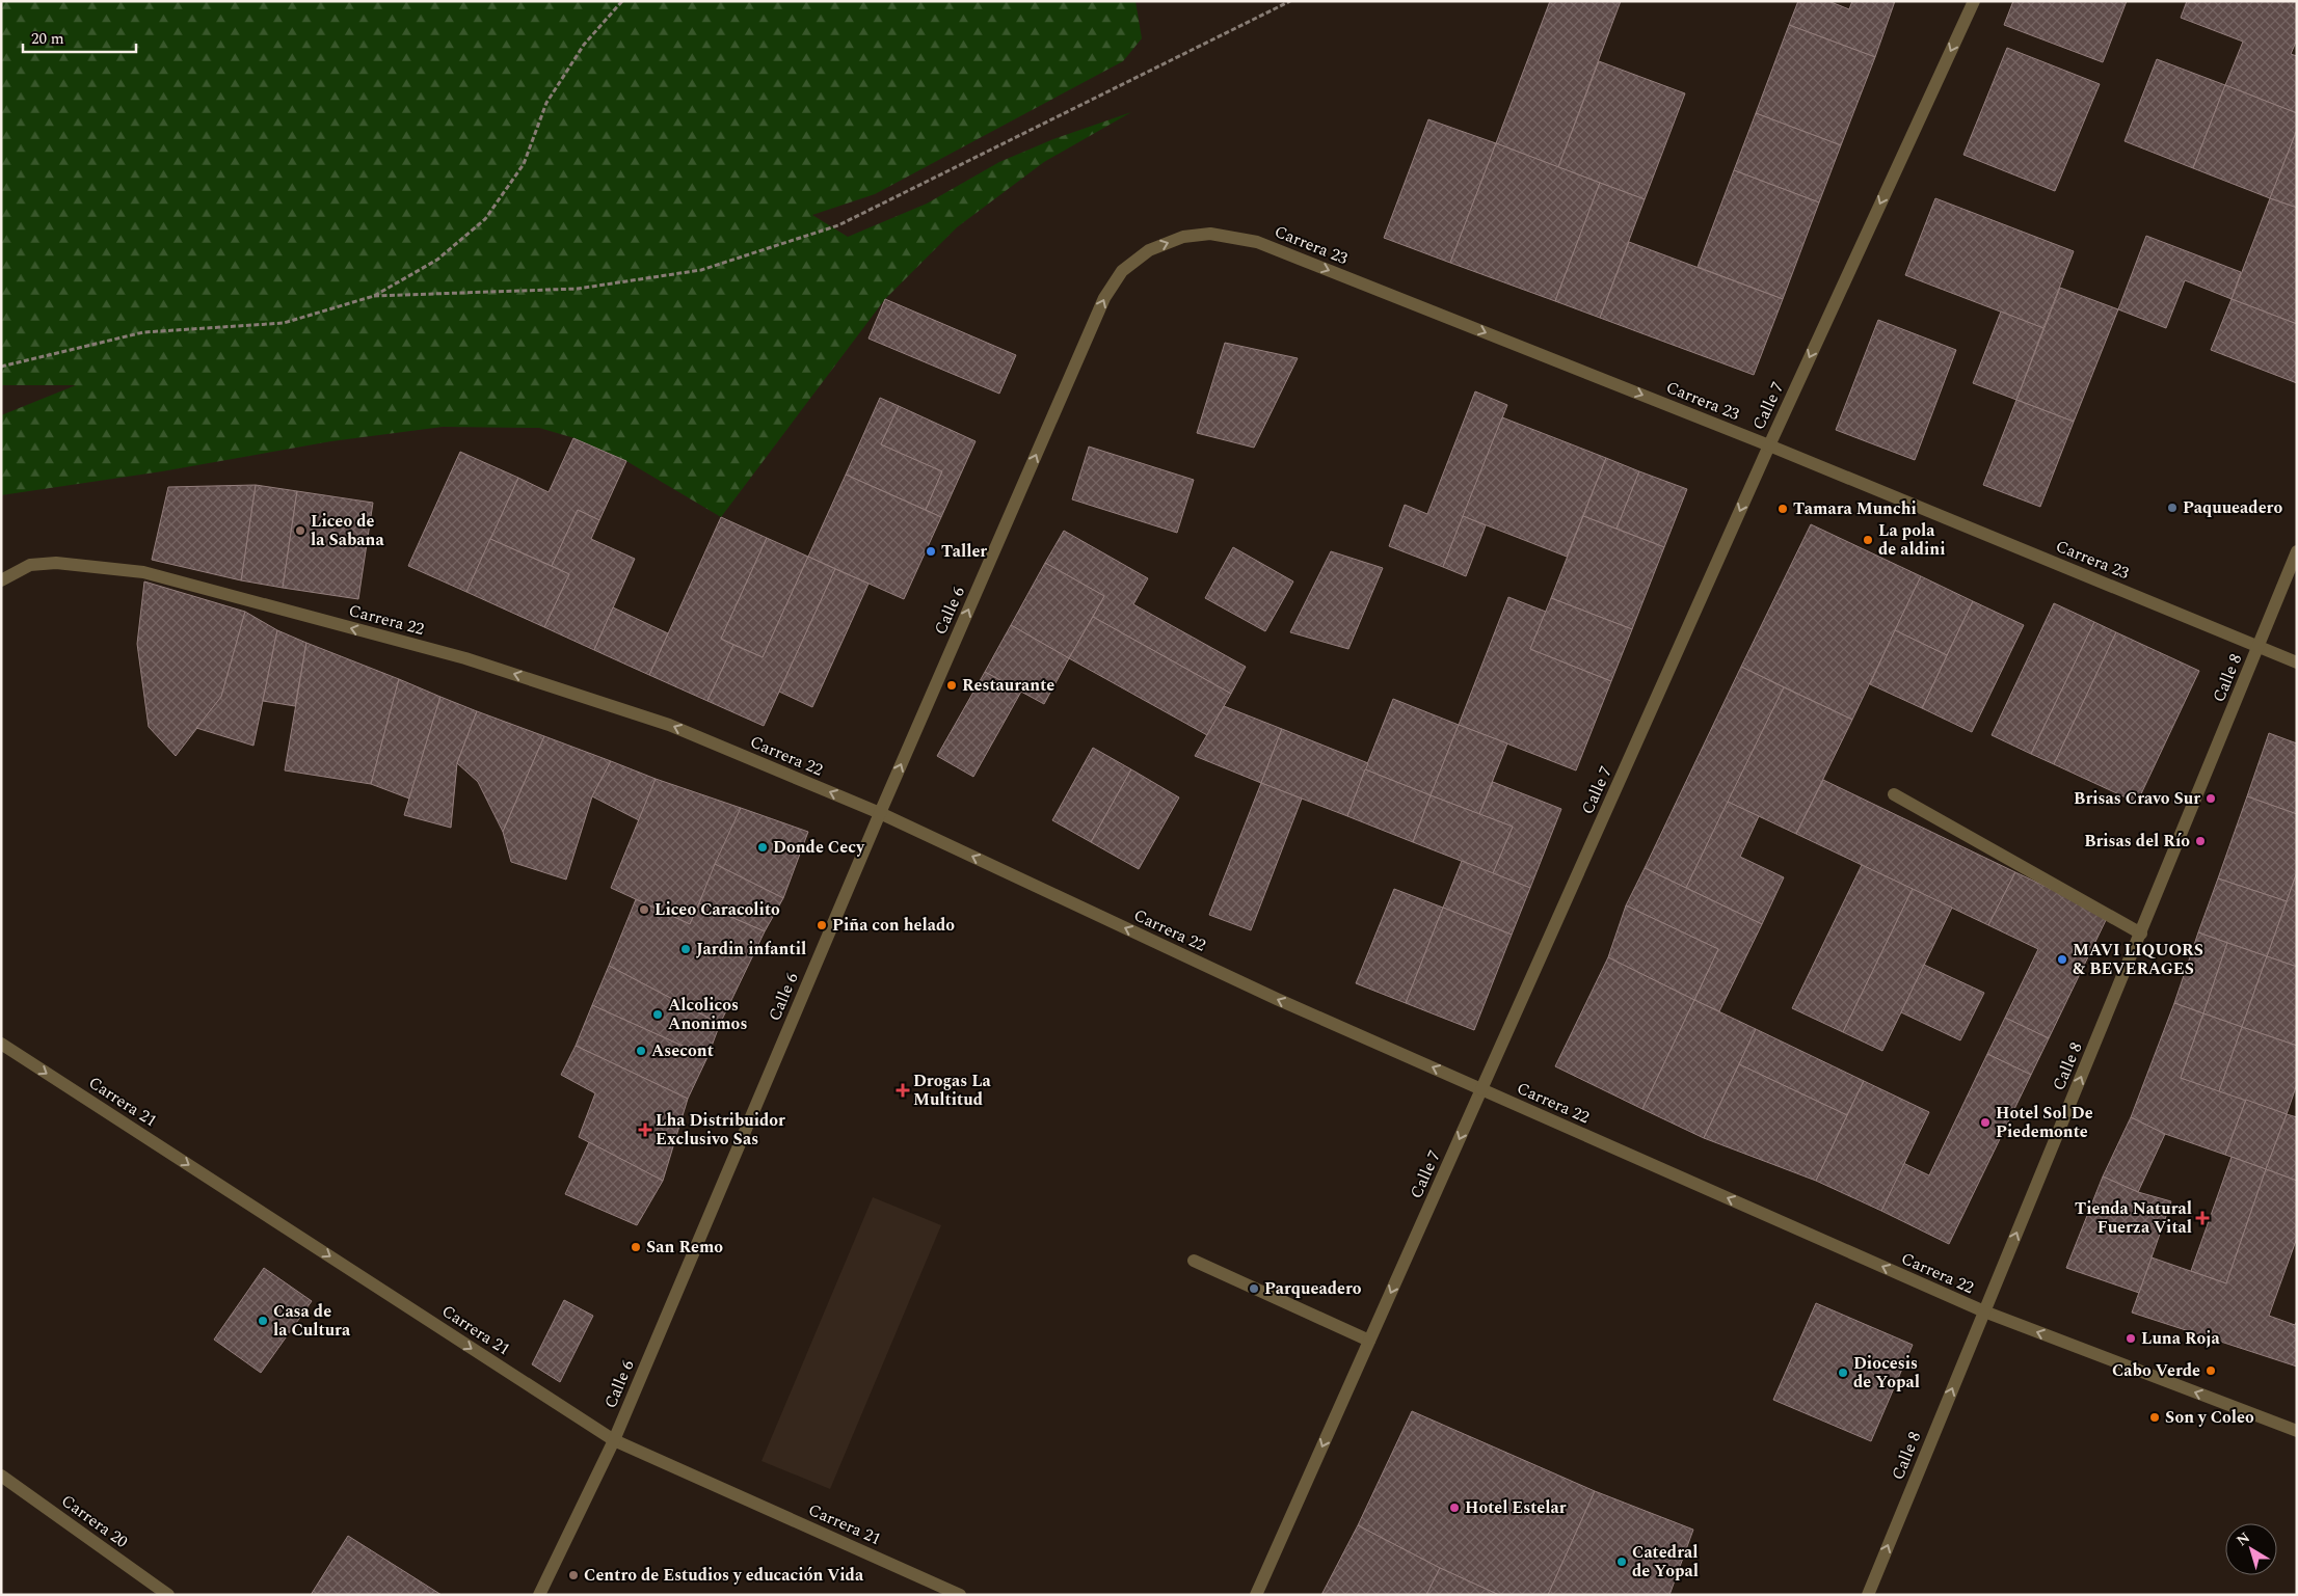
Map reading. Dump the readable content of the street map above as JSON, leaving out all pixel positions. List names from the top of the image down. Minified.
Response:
{"streets":{"street":["Carrera 23","Calle 7","Calle 6","Carrera 22","Calle 8","Carrera 21","Carrera 20"]},"crossings":[["Carrera 23","Calle 7"],["Carrera 23","Calle 6"],["Carrera 23","Calle 8"],["Calle 7","Carrera 22"],["Calle 6","Carrera 22"],["Calle 6","Carrera 21"],["Carrera 22","Calle 8"]],"one_way":["Carrera 23","Calle 7","Calle 6","Carrera 22","Calle 8","Carrera 21"],"places":{"other":["Paquueadero","Tamara Munchi","Liceo de la Sabana","La pola de aldini","Taller","Restaurante","Brisas Cravo Sur","Brisas del Río","Donde Cecy","Liceo Caracolito","Piña con helado","Jardin infantil","MAVI LIQUORS & BEVERAGES","Alcolicos Anonimos","Asecont","Hotel Sol De Piedemonte","San Remo","Parqueadero","Casa de la Cultura","Luna Roja","Cabo Verde","Diocesis de Yopal","Son y Coleo","Hotel Estelar","Catedral de Yopal","Centro de Estudios y educación Vida"],"health":["Drogas La Multitud","Lha Distribuidor Exclusivo Sas","Tienda Natural Fuerza Vital"]},"scale_bar":"20 m","north":"top left"}
